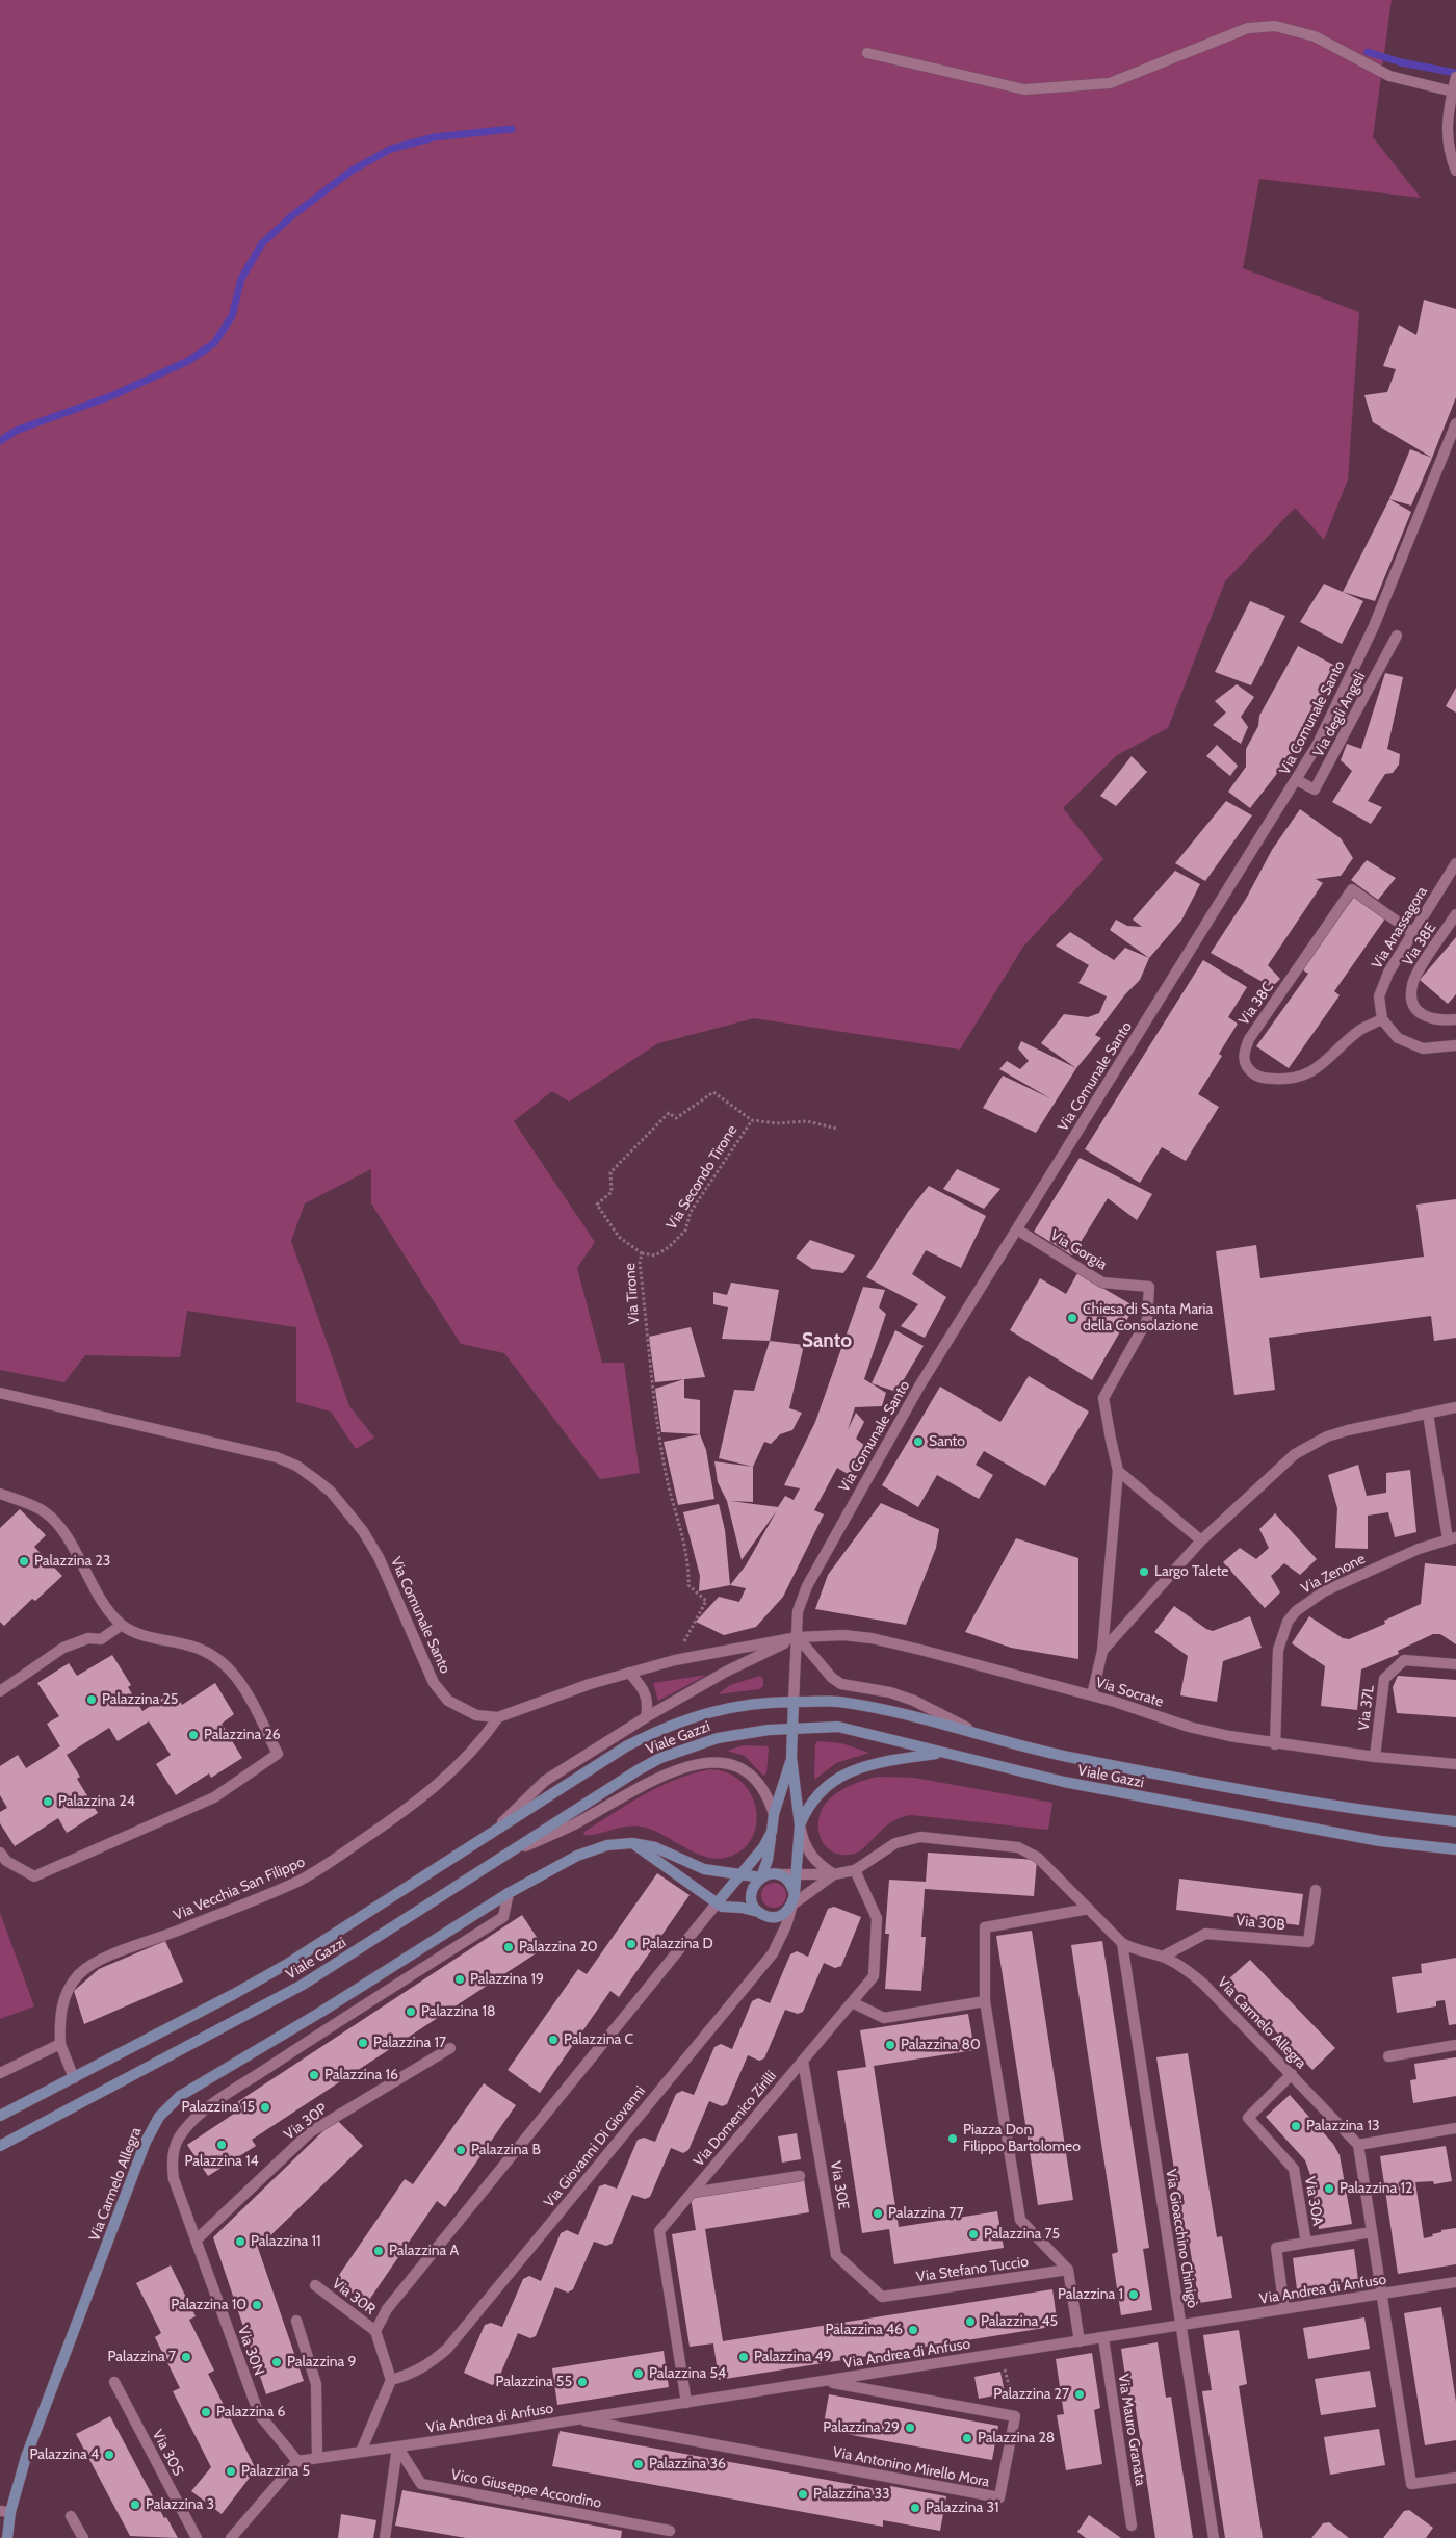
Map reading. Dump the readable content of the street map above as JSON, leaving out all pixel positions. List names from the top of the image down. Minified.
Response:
{"streets":{"main road":["Viale Gazzi","Via Carmelo Allegra"],"street":["Via degli Angeli","Via Comunale Santo","Via Anassagora","Via 38E","Via 38C","Via Gorgia","Via Zenone","Via Socrate","Via 37L","Via Vecchia San Filippo","Via 30B","Via Domenico Zirilli","Via 30P","Via Giovanni Di Giovanni","Via 30E","Via 30A","Via Gioacchino Chinigò","Via Stefano Tuccio","Via Andrea di Anfuso","Via 30R","Via 30N","Via Mauro Granata","Via 30S","Via Antonino Mirello Mora","Vico Giuseppe Accordino"],"path":["Via Secondo Tirone","Via Tirone"]},"crossings":[["Via degli Angeli","Via Comunale Santo"],["Via Comunale Santo","Via Gorgia"],["Via Comunale Santo","Via Tirone"],["Via Comunale Santo","Via Socrate"],["Via Comunale Santo","Via Vecchia San Filippo"],["Via Anassagora","Via 38C"],["Via Secondo Tirone","Via Tirone"],["Via Zenone","Via Socrate"],["Via Socrate","Via 37L"],["Viale Gazzi","Via Vecchia San Filippo"],["Via 30B","Via Carmelo Allegra"],["Via Carmelo Allegra","Via Domenico Zirilli"],["Via Carmelo Allegra","Via Giovanni Di Giovanni"],["Via Carmelo Allegra","Via 30A"],["Via Carmelo Allegra","Via Gioacchino Chinigò"],["Via Domenico Zirilli","Via 30E"],["Via Domenico Zirilli","Via Andrea di Anfuso"],["Via 30P","Via 30N"],["Via 30E","Via Stefano Tuccio"],["Via 30A","Via Andrea di Anfuso"],["Via Gioacchino Chinigò","Via Andrea di Anfuso"],["Via Andrea di Anfuso","Via Mauro Granata"],["Via Andrea di Anfuso","Via Antonino Mirello Mora"],["Via Andrea di Anfuso","Vico Giuseppe Accordino"]],"districts":["Santo"],"places":["Chiesa di Santa Maria della Consolazione","Santo","Palazzina 23","Largo Talete","Palazzina 25","Palazzina 26","Palazzina 24","Palazzina D","Palazzina 20","Palazzina 19","Palazzina 18","Palazzina C","Palazzina 17","Palazzina 80","Palazzina 16","Palazzina 15","Palazzina 13","Piazza Don Filippo Bartolomeo","Palazzina 14","Palazzina B","Palazzina 12","Palazzina 77","Palazzina 75","Palazzina 11","Palazzina A","Palazzina 1","Palazzina 10","Palazzina 45","Palazzina 46","Palazzina 7","Palazzina 49","Palazzina 9","Palazzina 54","Palazzina 55","Palazzina 27","Palazzina 6","Palazzina 29","Palazzina 28","Palazzina 4","Palazzina 36","Palazzina 5","Palazzina 33","Palazzina 3","Palazzina 31"]}
